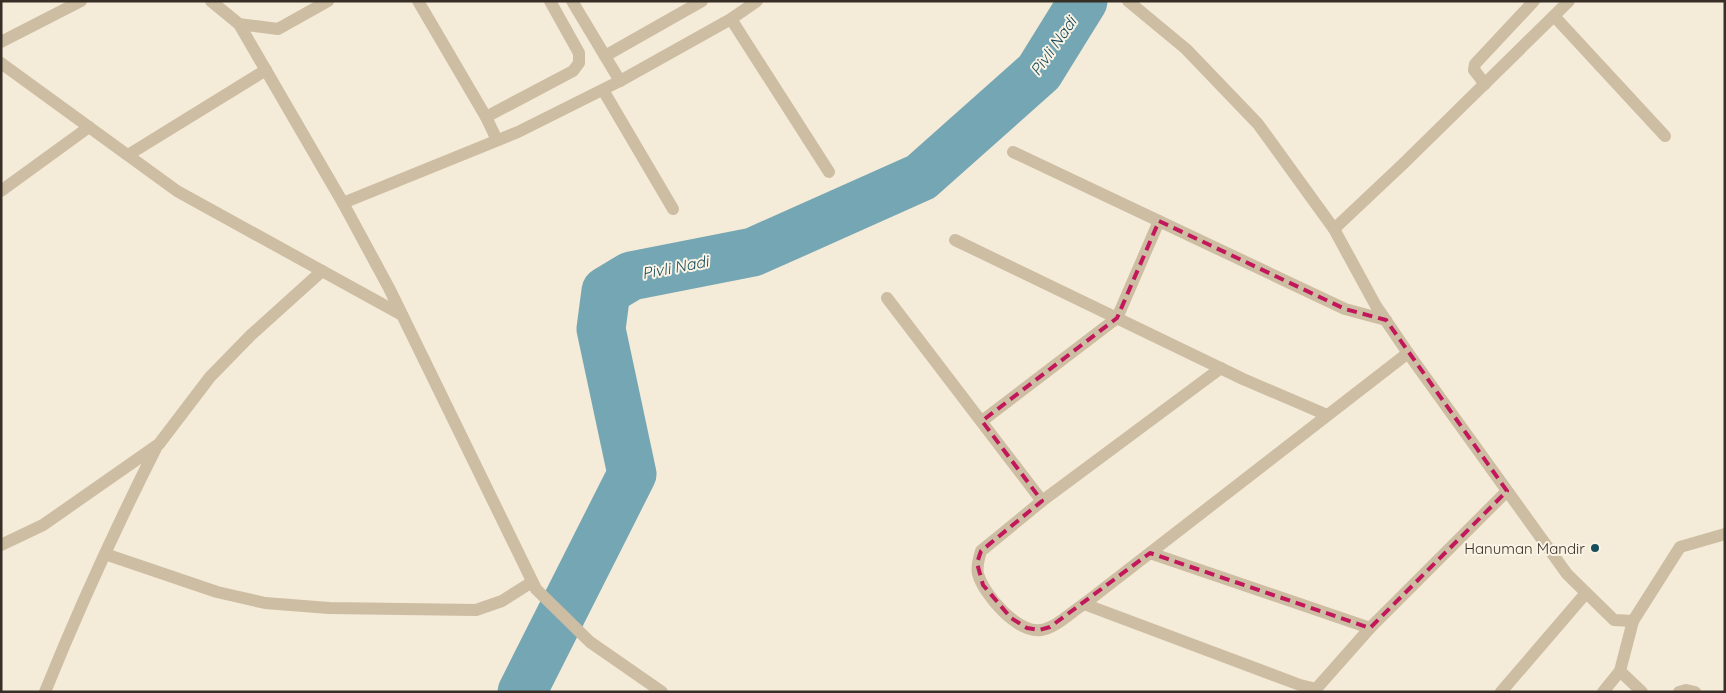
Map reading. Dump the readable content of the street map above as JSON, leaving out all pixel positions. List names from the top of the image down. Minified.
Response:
{"water":["Pivli Nadi"],"places":["Hanuman Mandir"]}
